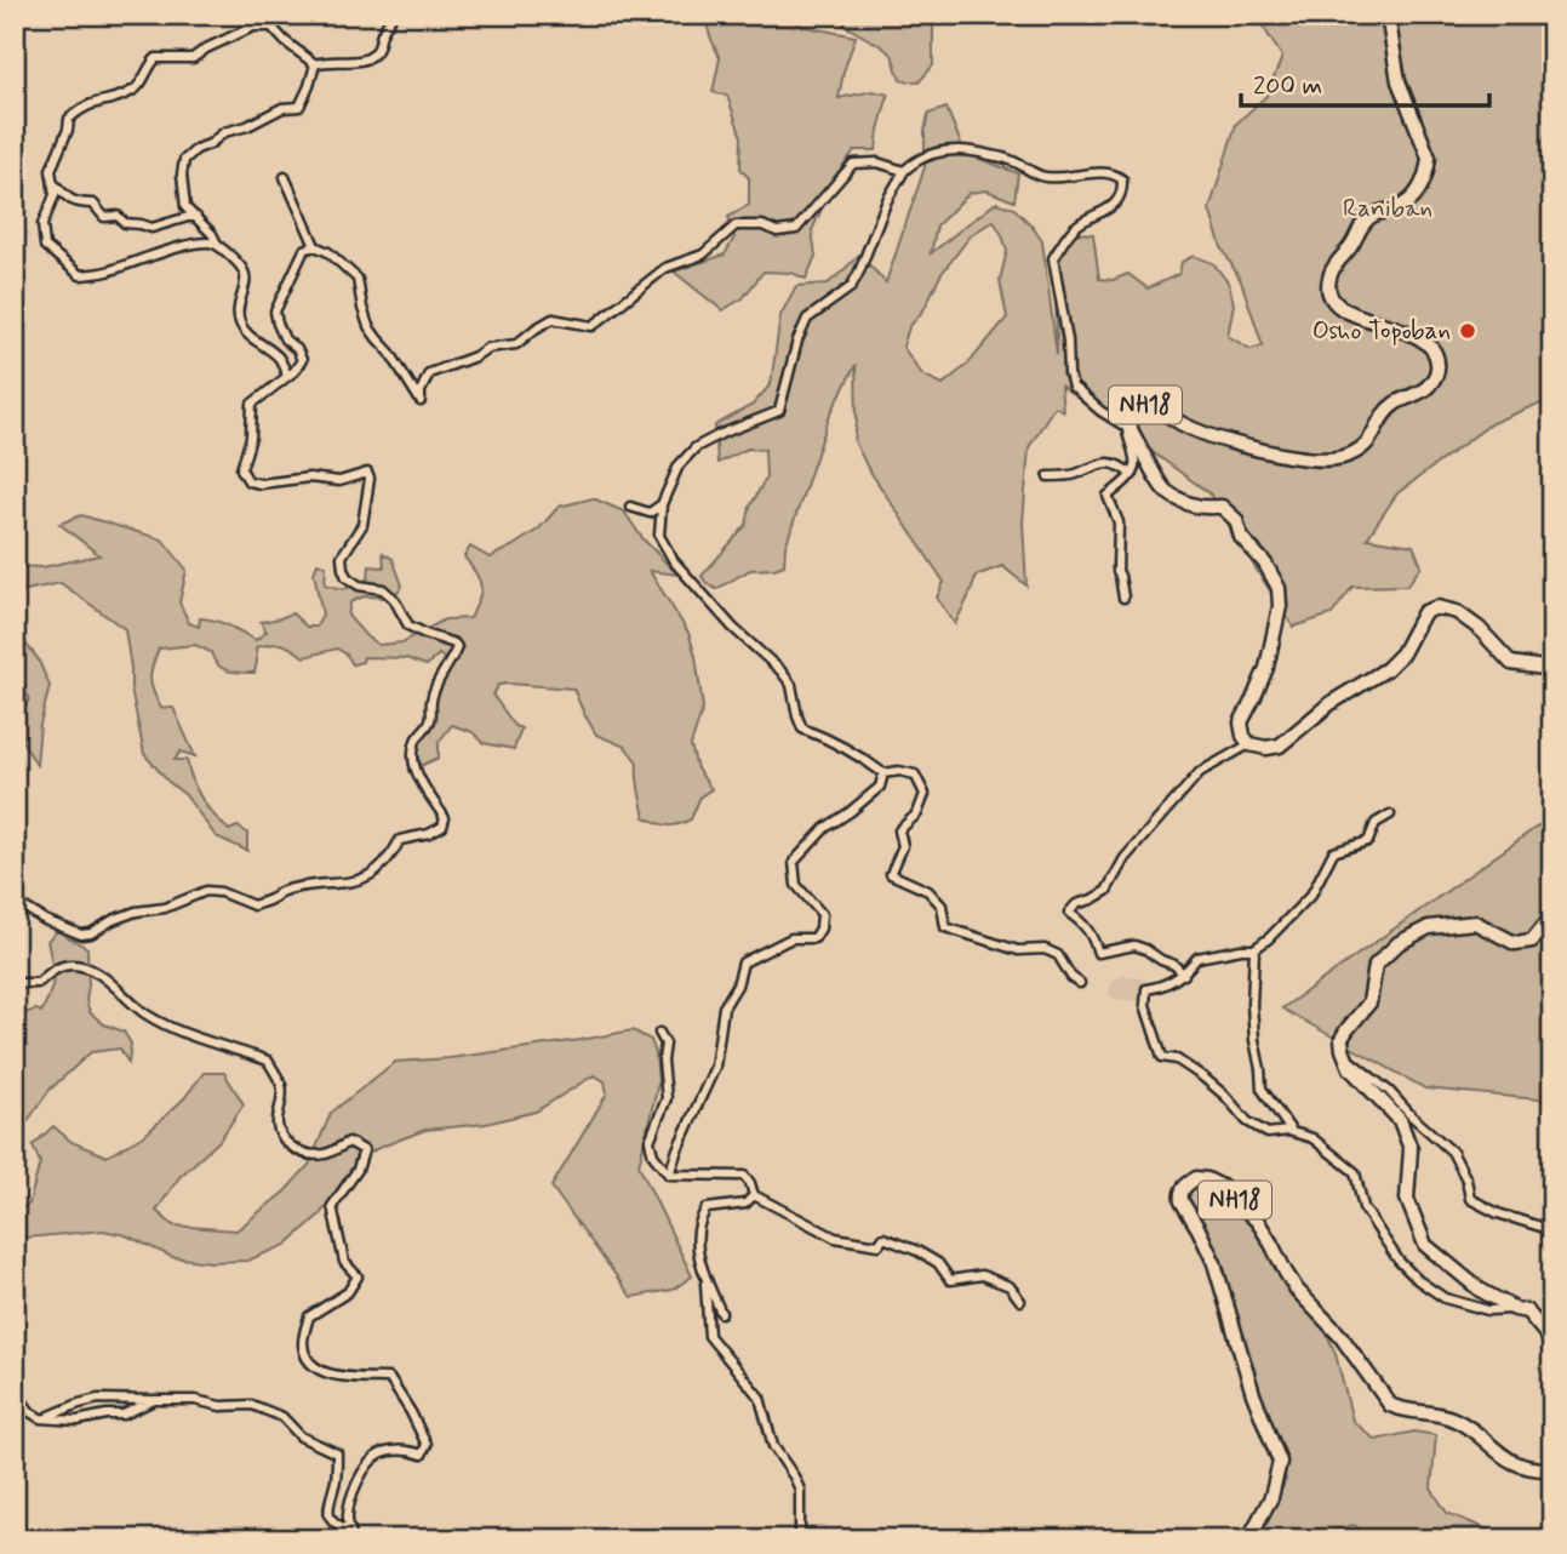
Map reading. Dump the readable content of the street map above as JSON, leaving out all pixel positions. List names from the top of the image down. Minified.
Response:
{"streets":{"main road":["NH18"]},"parks":["Raniban"],"places":["Osho Topoban"],"scale_bar":"200 m"}
